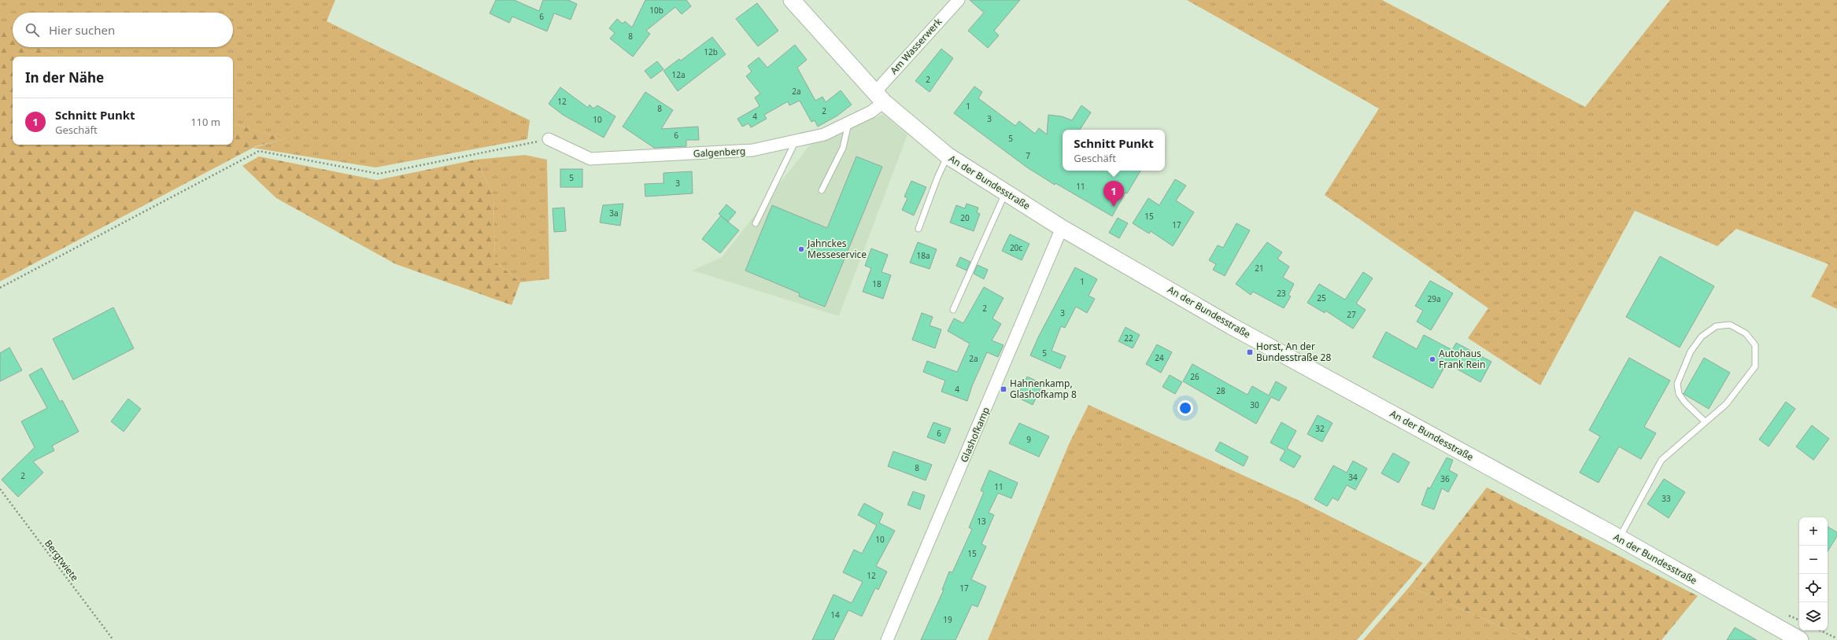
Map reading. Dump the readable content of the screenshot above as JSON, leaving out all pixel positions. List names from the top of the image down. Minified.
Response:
{"streets":{"main road":["An der Bundesstraße"],"street":["Am Wasserwerk","Galgenberg","Glashofkamp"],"path":["Bergtwiete"]},"crossings":[["Am Wasserwerk","Galgenberg"],["Am Wasserwerk","An der Bundesstraße"],["Galgenberg","An der Bundesstraße"],["An der Bundesstraße","Glashofkamp"]],"places":{"other":["Jahnckes Messeservice","Autohaus Frank Rein"],"transit":["Horst, An der Bundesstraße 28","Hahnenkamp, Glashofkamp 8"]},"house_numbers":["10b","6","8","12b","12a","2","2a","12","1","8","2","4","3","10","6","5","7","5","3","11","3a","15","20","17","20c","18a","21","1","18","23","25","29a","2","3","27","22","5","24","2a","26","4","28","30","32","6","9","8","2","34","36","11","33","13","10","15","12","17","14","19"],"page":{"search":"Hier suchen","heading":"In der Nähe","list":[{"mark":"1","name":"Schnitt Punkt","note":"Geschäft","value":"110 m"}],"popup":["Schnitt Punkt","Geschäft"],"pins":"1","map_buttons":["+","−"]}}
